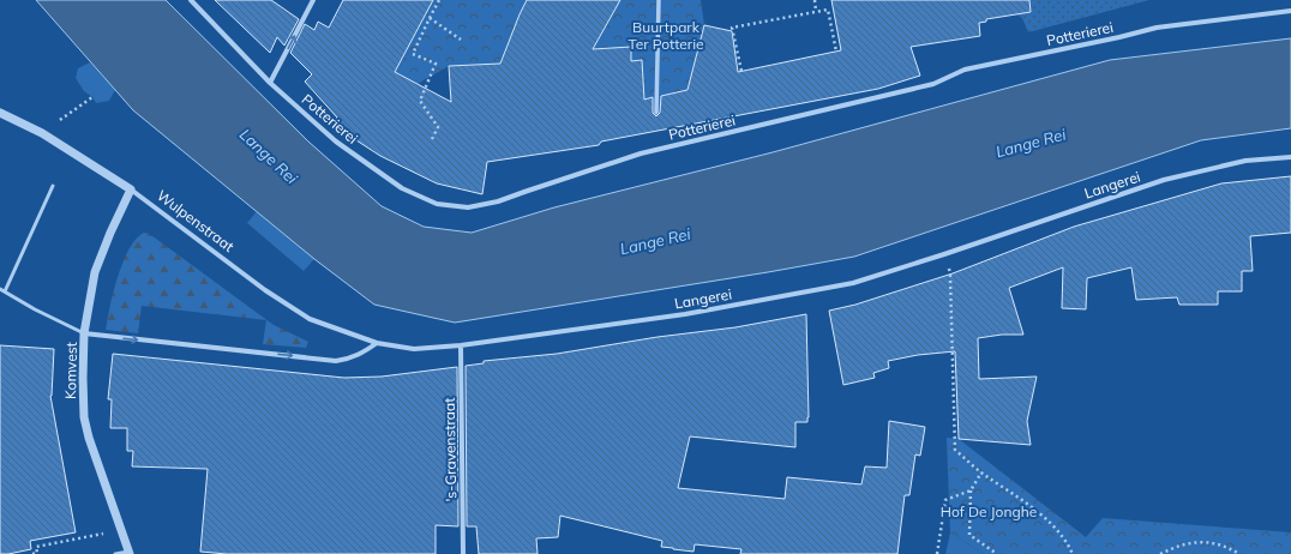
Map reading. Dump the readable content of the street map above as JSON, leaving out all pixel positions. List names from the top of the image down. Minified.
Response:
{"streets":{"street":["Potterierei","Langerei","Wulpenstraat","Komvest","'s-Gravenstraat"]},"crossings":[["Langerei","Wulpenstraat"],["Langerei","'s-Gravenstraat"],["Wulpenstraat","Komvest"],["Wulpenstraat","'s-Gravenstraat"]],"water":["Lange Rei"],"parks":["Buurtpark Ter Potterie","Hof De Jonghe"]}
